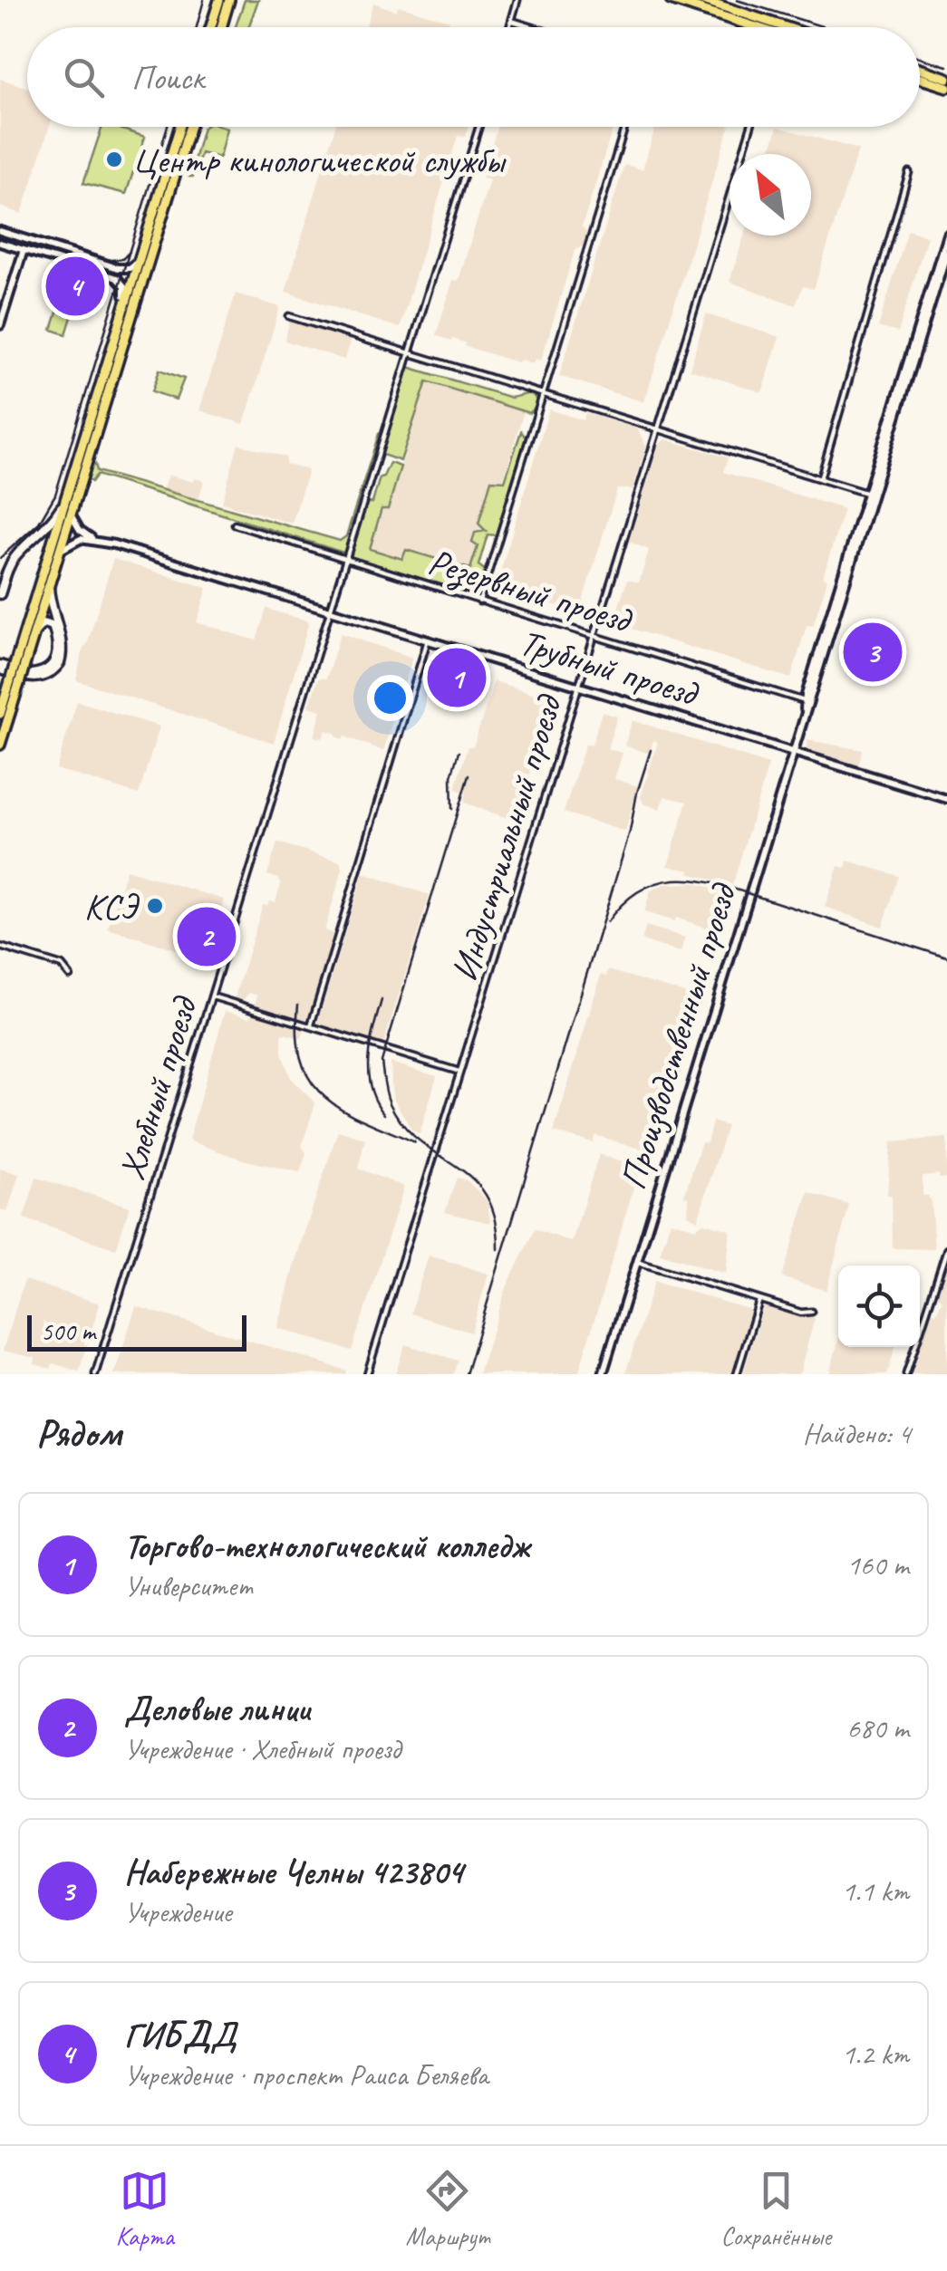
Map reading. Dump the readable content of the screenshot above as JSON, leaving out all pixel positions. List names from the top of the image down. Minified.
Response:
{"streets":{"street":["Резервный проезд","Трубный проезд","Индустриальный проезд","Производственный проезд","Хлебный проезд"]},"crossings":[["Резервный проезд","Индустриальный проезд"],["Резервный проезд","Производственный проезд"],["Резервный проезд","Хлебный проезд"],["Трубный проезд","Индустриальный проезд"],["Трубный проезд","Производственный проезд"],["Трубный проезд","Хлебный проезд"]],"places":["Центр кинологической службы","КСЭ"],"scale_bar":"500 m","north":"top left","page":{"search":"Поиск","pins":["4","3","1","2"],"scale":"500 m","heading":["Рядом","Найдено: 4"],"list":[{"mark":"1","name":"Торгово-технологический колледж","note":"Университет","value":"160 m"},{"mark":"2","name":"Деловые линии","note":"Учреждение · Хлебный проезд","value":"680 m"},{"mark":"3","name":"Набережные Челны 423804","note":"Учреждение","value":"1.1 km"},{"mark":"4","name":"ГИБДД","note":"Учреждение · проспект Раиса Беляева","value":"1.2 km"}],"nav":["Карта","Маршрут","Сохранённые"]}}
